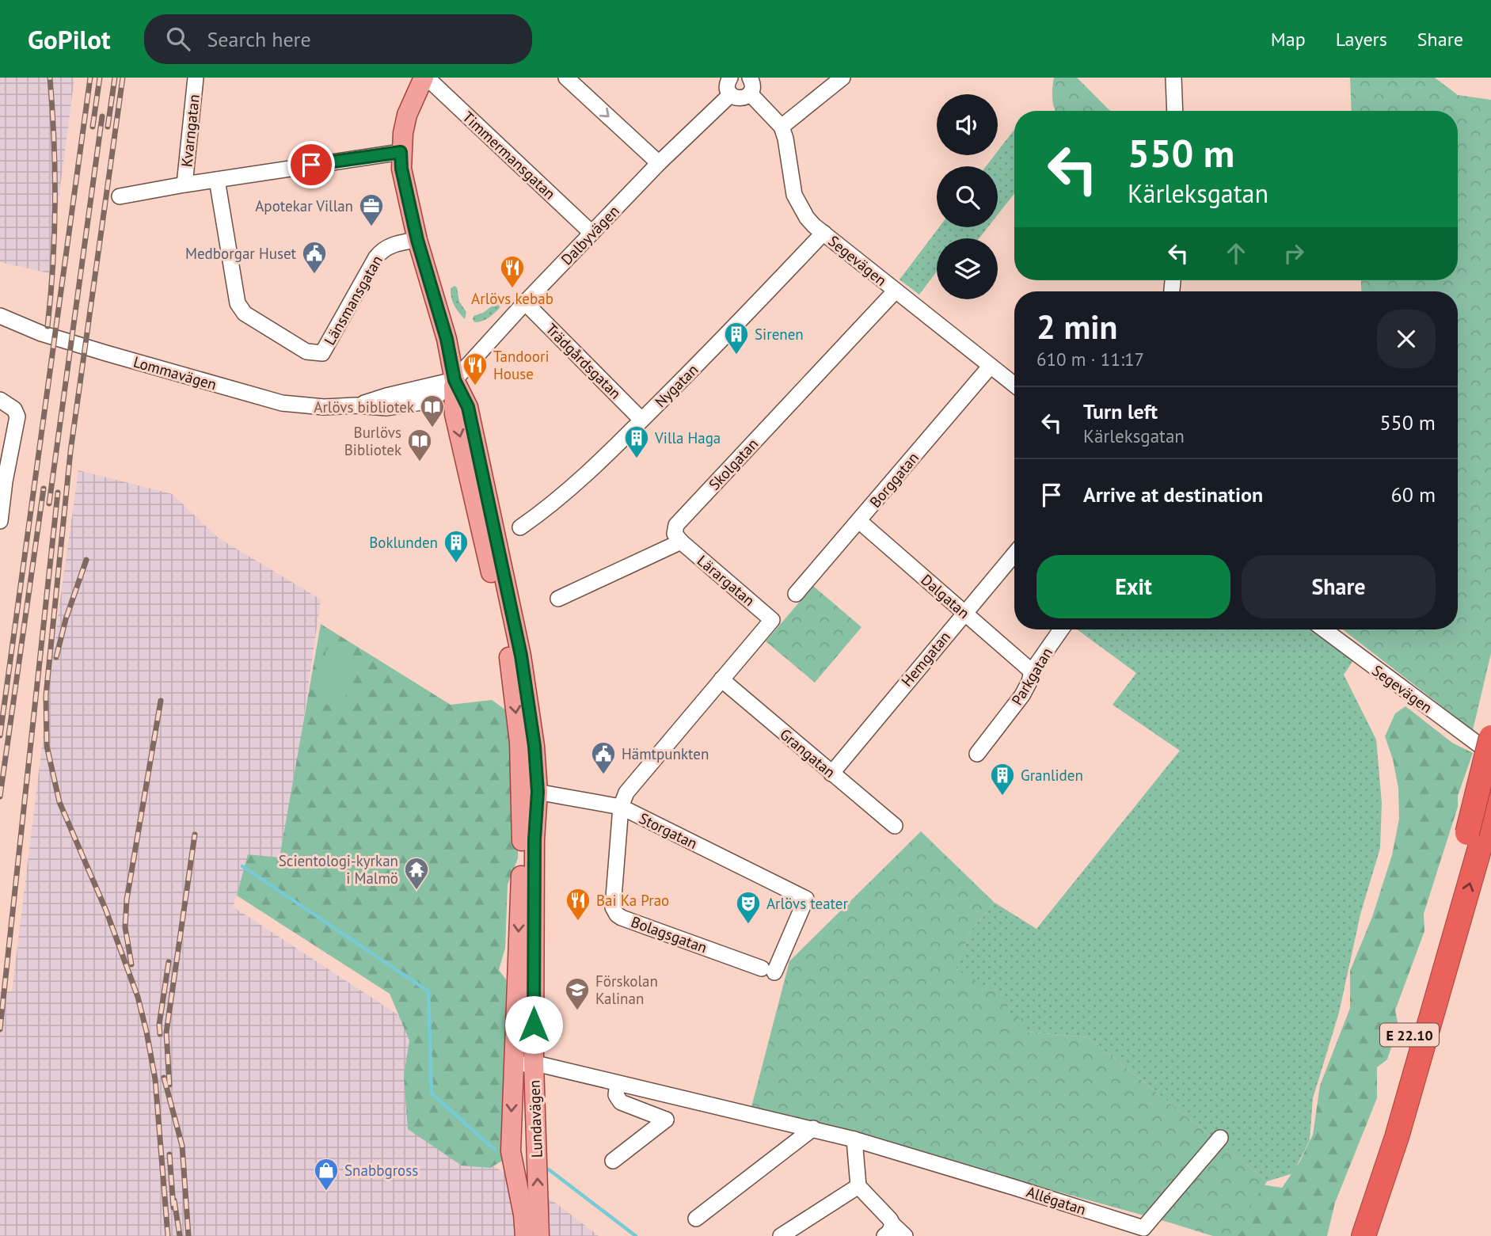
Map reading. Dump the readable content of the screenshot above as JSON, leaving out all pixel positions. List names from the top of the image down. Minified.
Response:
{"streets":{"highway":["E 22.10"],"main road":["Lundavägen"],"street":["Kvarngatan","Timmermansgatan","Dalbyvägen","Segevägen","Länsmansgatan","Trädgårdsgatan","Lommavägen","Nygatan","Skolgatan","Borggatan","Lärargatan","Dalgatan","Hemgatan","Parkgatan","Grangatan","Storgatan","Bolagsgatan","Allégatan"]},"crossings":[["Timmermansgatan","Dalbyvägen"],["Timmermansgatan","Lundavägen"],["Dalbyvägen","Trädgårdsgatan"],["Dalbyvägen","Lommavägen"],["Dalbyvägen","Lundavägen"],["Segevägen","Nygatan"],["Segevägen","Skolgatan"],["Segevägen","Borggatan"],["Länsmansgatan","Lundavägen"],["Trädgårdsgatan","Nygatan"],["Lommavägen","Lundavägen"],["Skolgatan","Lärargatan"],["Borggatan","Dalgatan"],["Lärargatan","Grangatan"],["Dalgatan","Hemgatan"],["Dalgatan","Parkgatan"],["Hemgatan","Grangatan"],["Storgatan","Bolagsgatan"],["Storgatan","Lundavägen"],["Lundavägen","Allégatan"]],"places":{"office":["Apotekar Villan"],"public building":["Medborgar Huset","Hämtpunkten"],"restaurant":["Arlövs kebab","Tandoori House","Bai Ka Prao"],"building":["Sirenen","Villa Haga","Boklunden","Granliden"],"library":["Arlövs bibliotek","Burlövs Bibliotek"],"temple":["Scientologi-kyrkan i Malmö"],"theatre":["Arlövs teater"],"school or university":["Förskolan Kalinan"],"shop":["Snabbgross"]},"page":{"header":"GoPilot","search":"Search here","nav":["Map","Layers","Share"],"turn":["550 m","Kärleksgatan"],"heading":["2 min","610 m · 11:17"],"list":[{"name":"Turn left","note":"Kärleksgatan","value":"550 m"},{"name":"Arrive at destination","value":"60 m"}],"buttons":["Exit","Share"]}}
